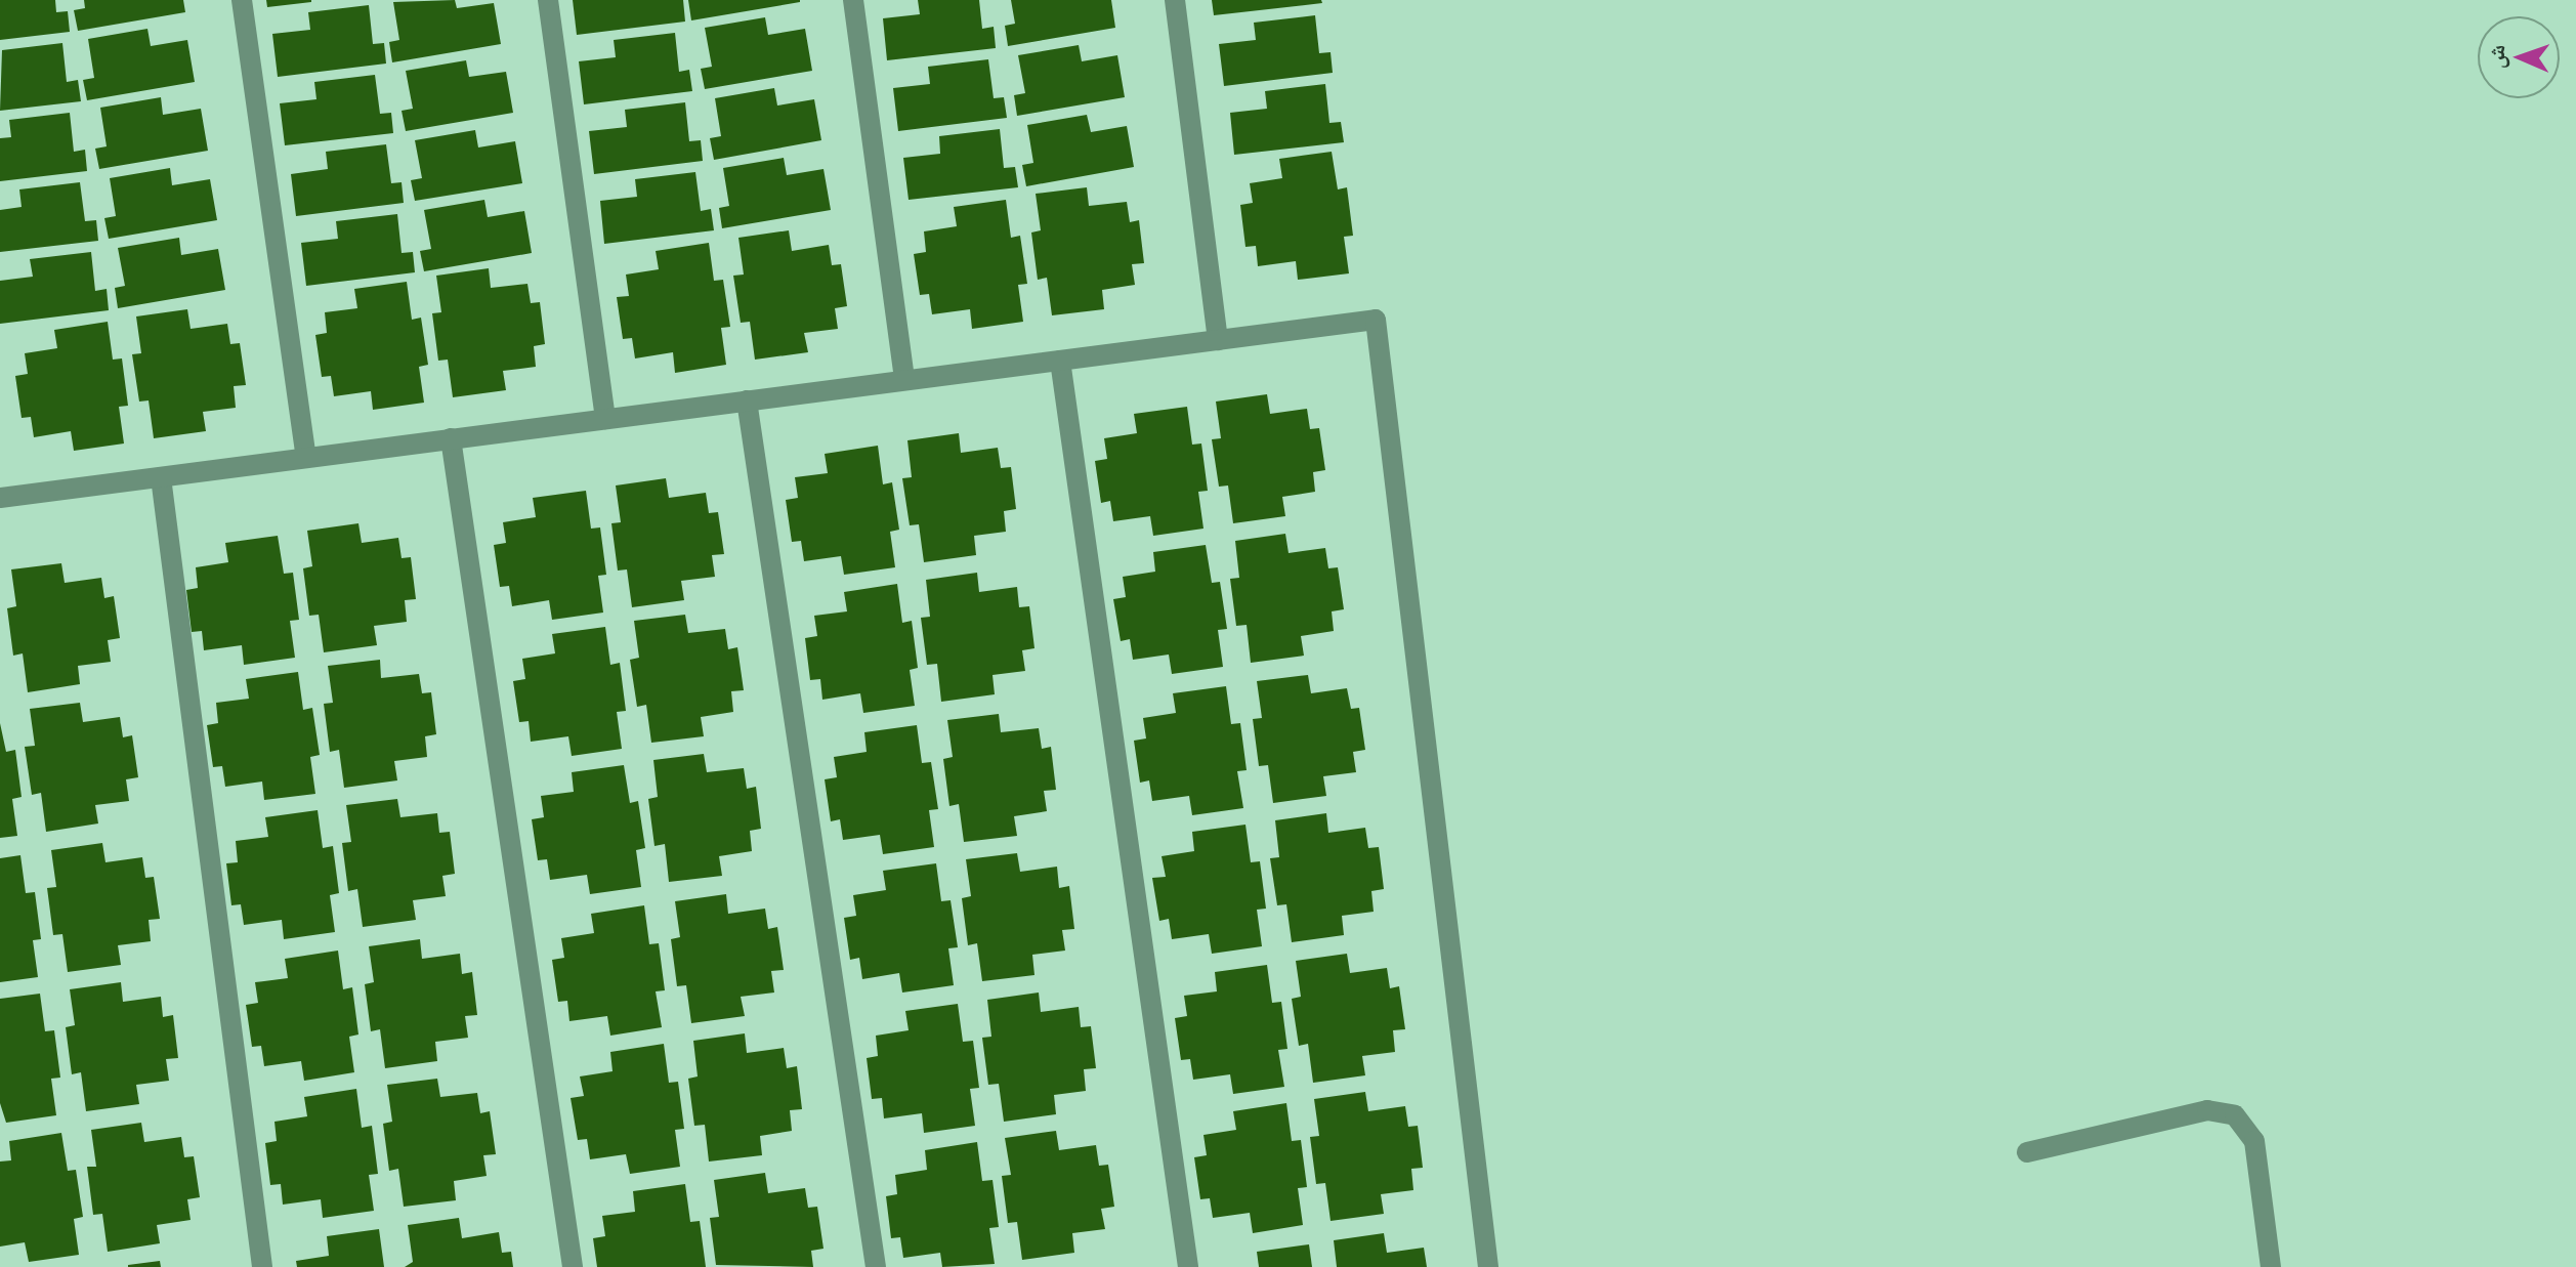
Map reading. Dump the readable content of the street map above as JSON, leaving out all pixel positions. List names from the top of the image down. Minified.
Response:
{"north":"left"}
